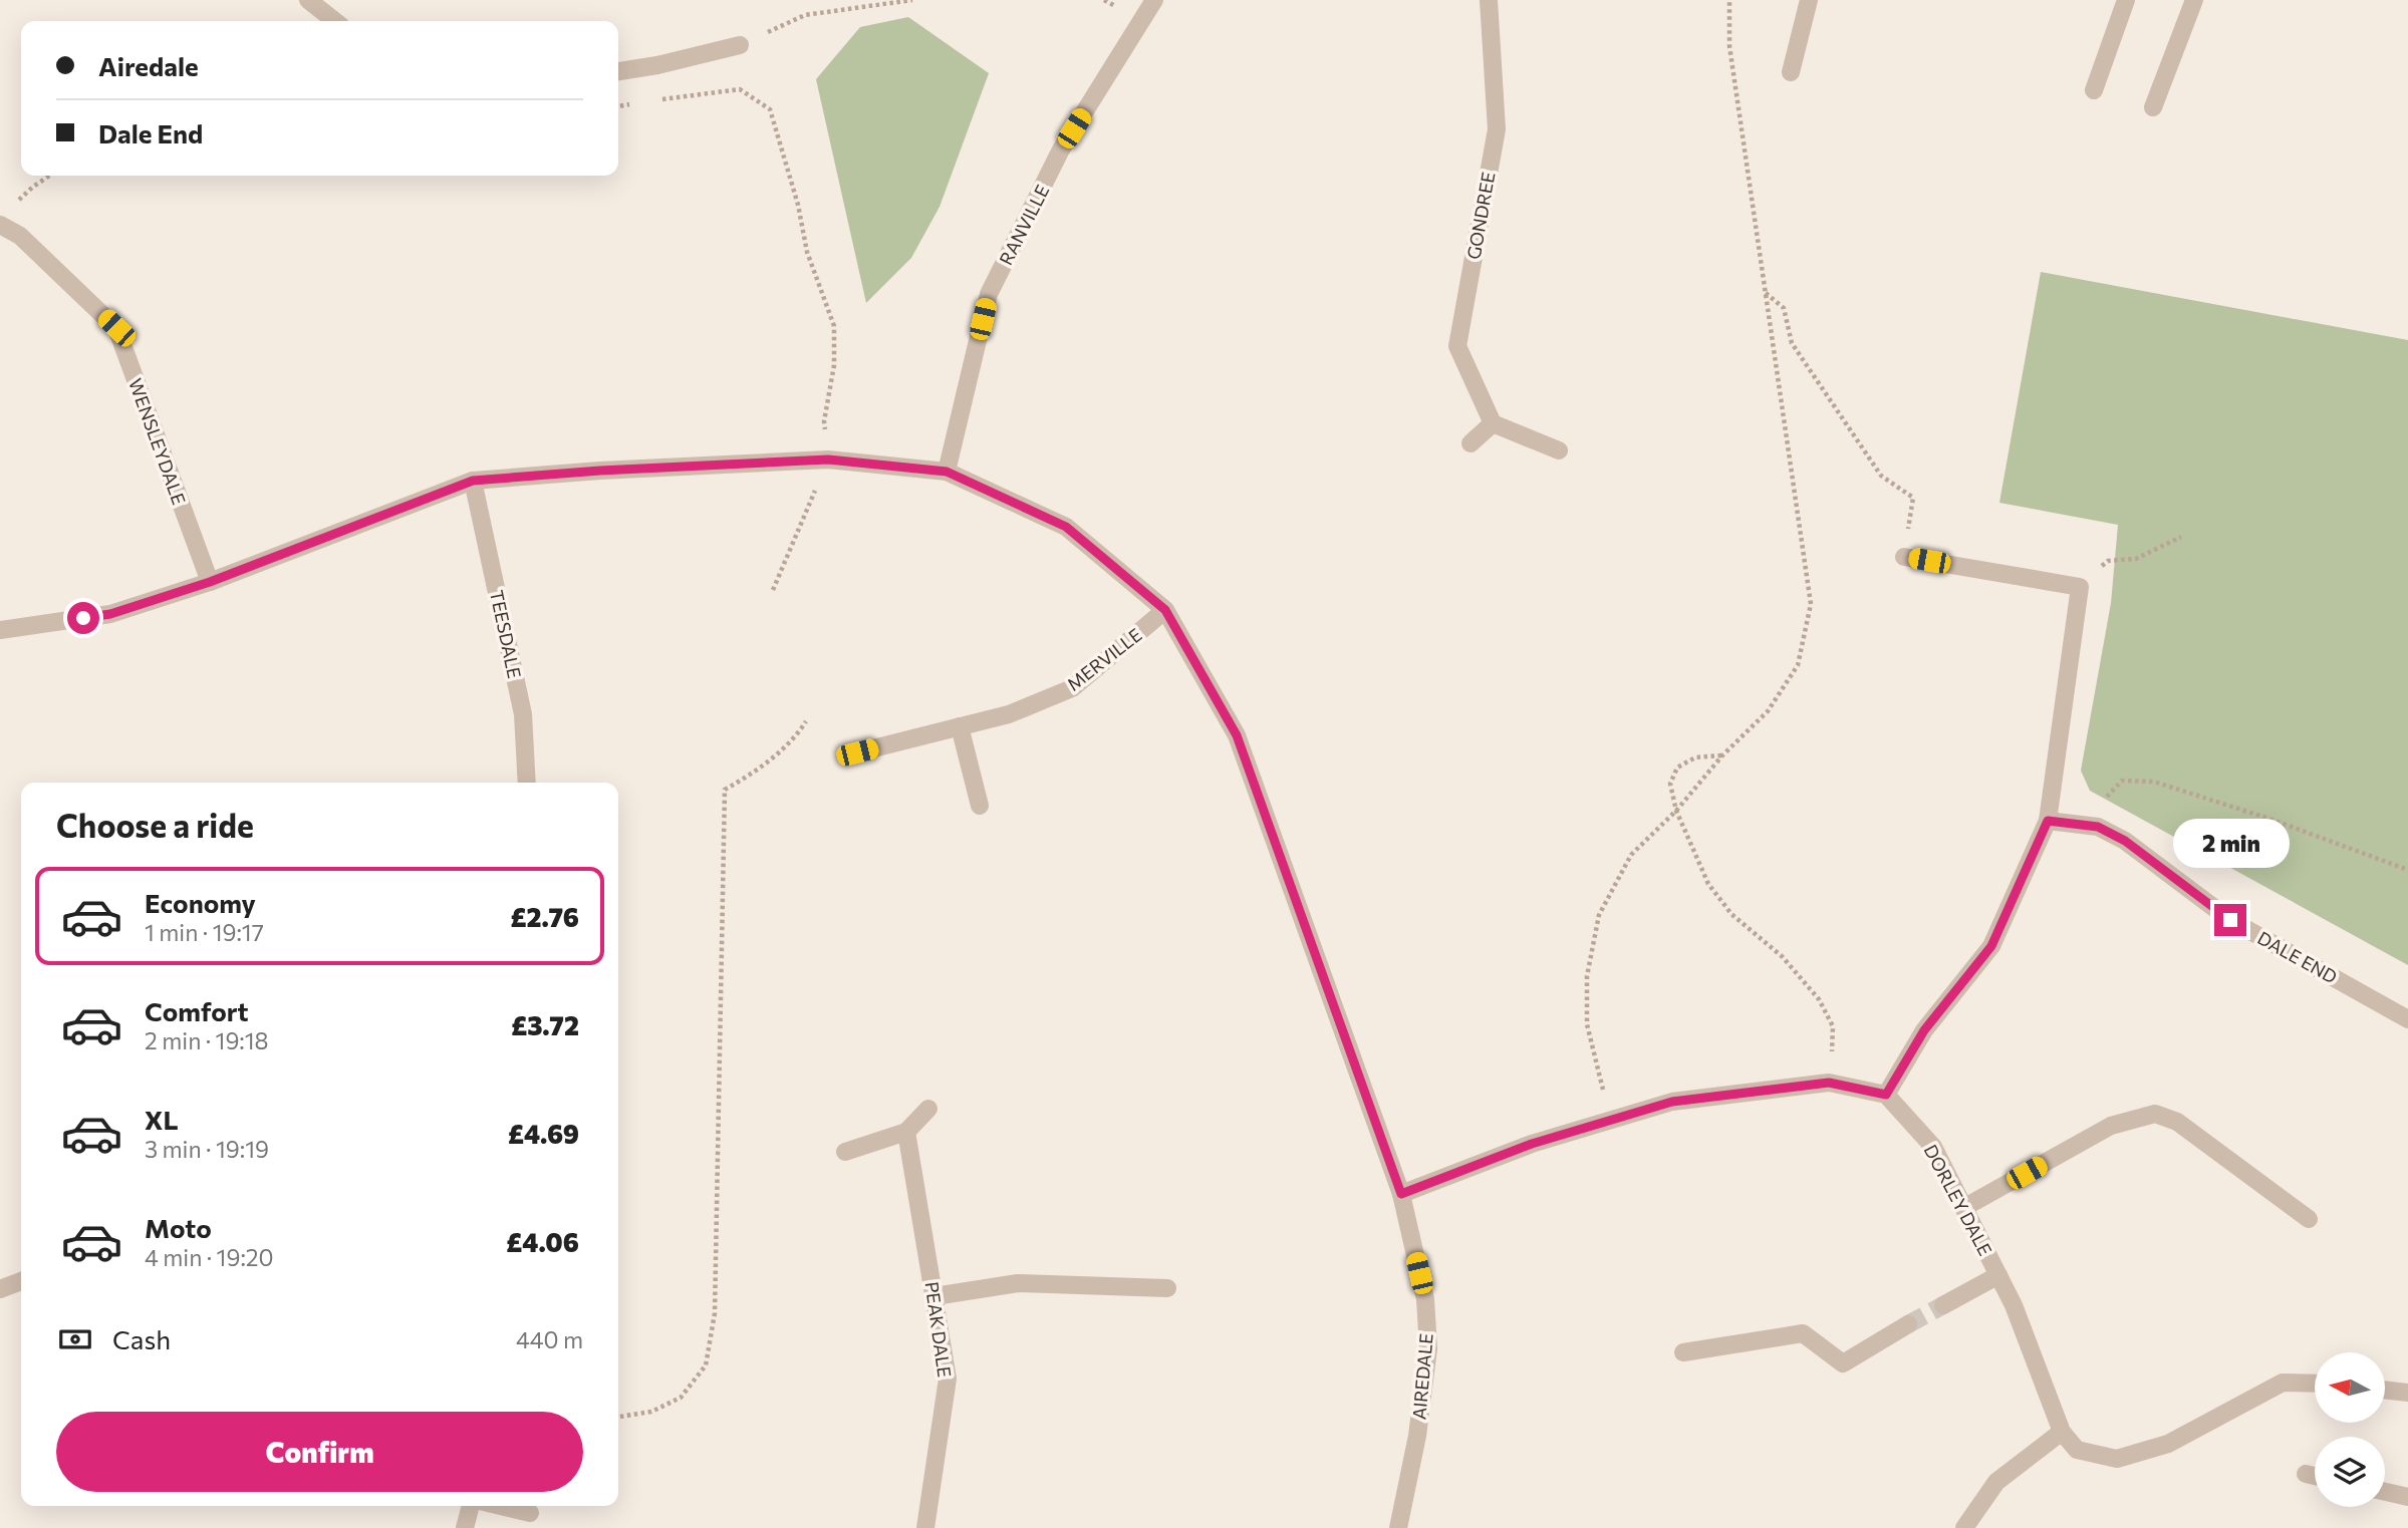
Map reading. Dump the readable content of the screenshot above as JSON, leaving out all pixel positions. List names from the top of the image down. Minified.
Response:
{"streets":{"street":["GONDREE","RANVILLE","WENSLEYDALE","TEESDALE","MERVILLE","DALE END","DORLEY DALE","PEAK DALE","AIREDALE"]},"crossings":[["RANVILLE","AIREDALE"],["WENSLEYDALE","AIREDALE"],["TEESDALE","AIREDALE"],["MERVILLE","AIREDALE"]],"north":"left","page":{"banner":["Airedale","Dale End"],"heading":"Choose a ride","bubble":"2 min","list":[{"name":"Economy","note":"1 min · 19:17","value":"£2.76"},{"name":"Comfort","note":"2 min · 19:18","value":"£3.72"},{"name":"XL","note":"3 min · 19:19","value":"£4.69"},{"name":"Moto","note":"4 min · 19:20","value":"£4.06"}],"pay":["Cash","440 m"],"buttons":"Confirm"}}
